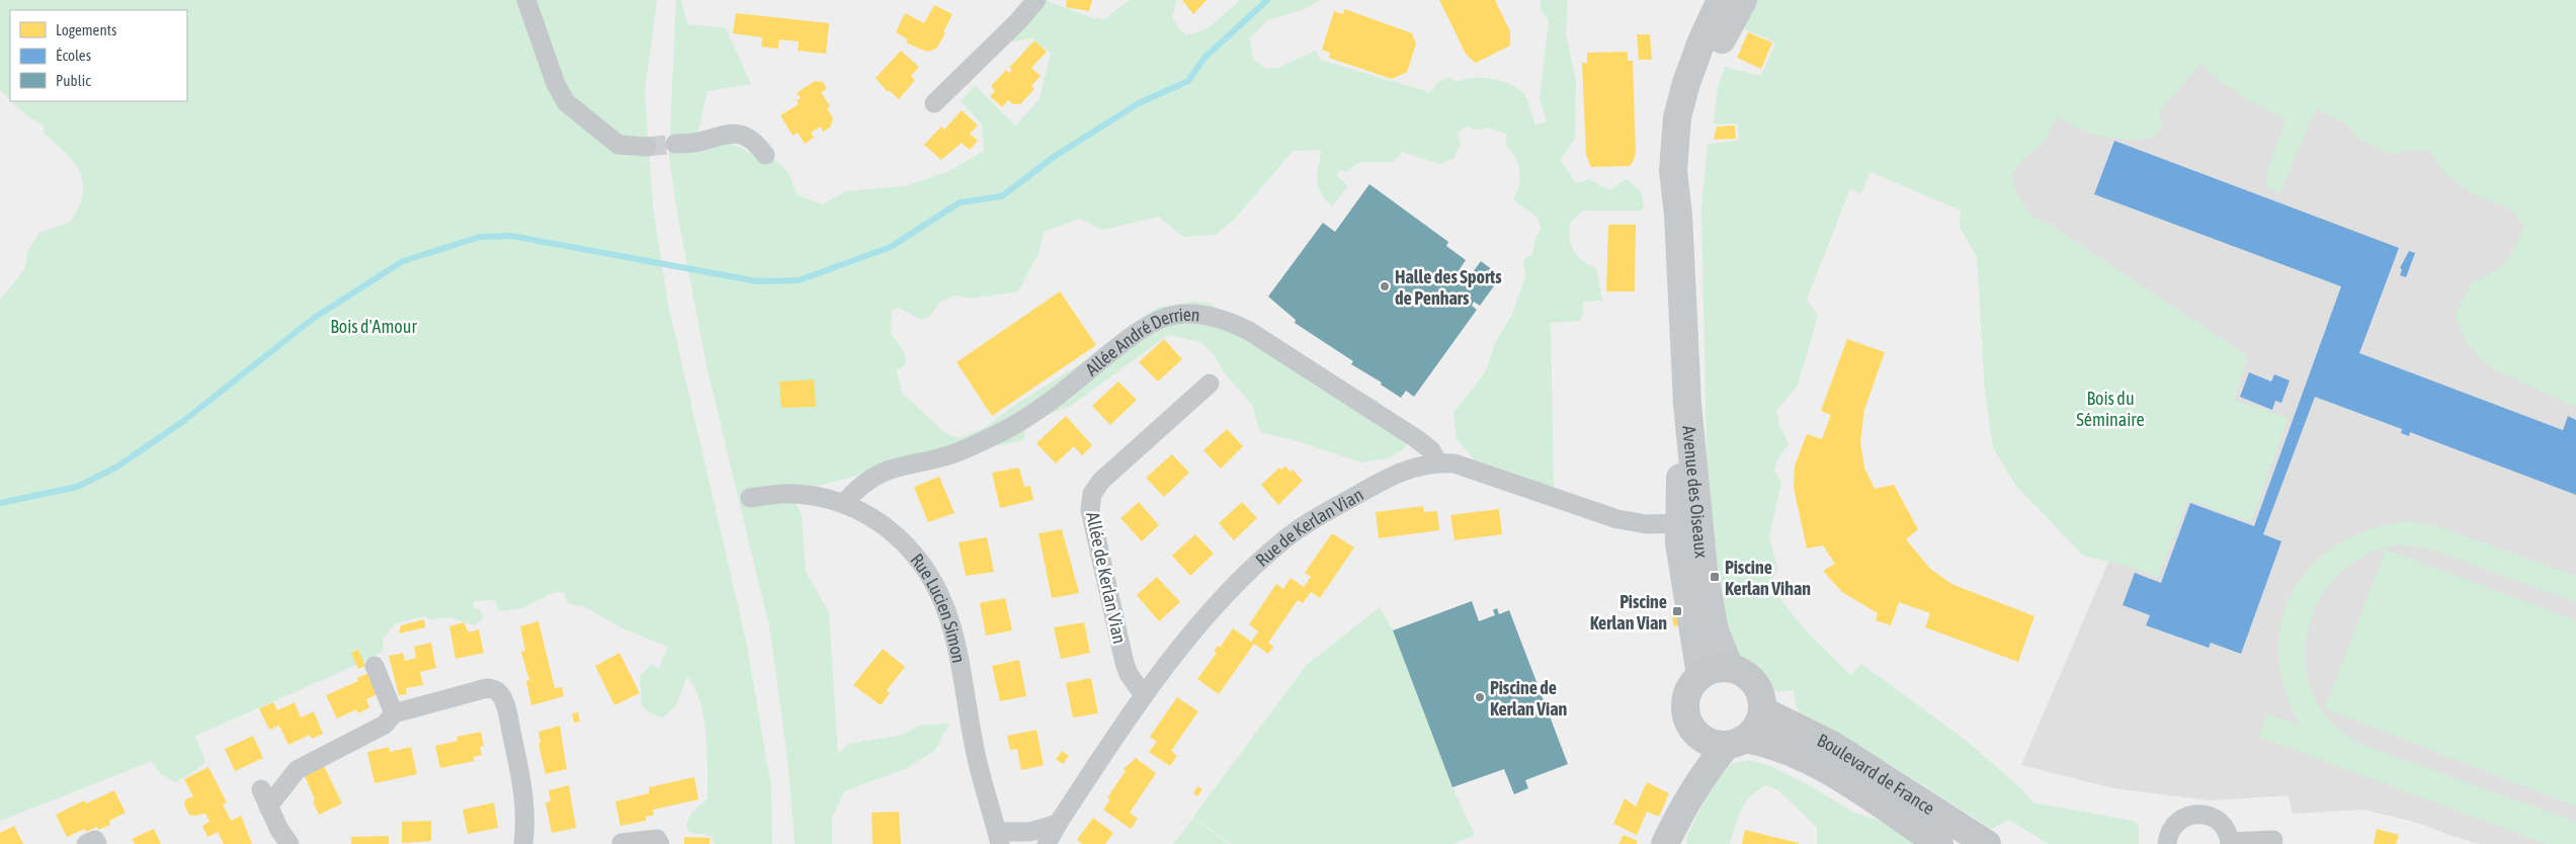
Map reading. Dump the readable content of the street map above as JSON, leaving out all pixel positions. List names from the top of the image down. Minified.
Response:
{"streets":{"main road":["Avenue des Oiseaux","Boulevard de France"],"street":["Allée André Derrien","Rue de Kerlan Vian","Allée de Kerlan Vian","Rue Lucien Simon"]},"crossings":[["Allée André Derrien","Rue de Kerlan Vian"],["Allée André Derrien","Rue Lucien Simon"],["Avenue des Oiseaux","Rue de Kerlan Vian"],["Avenue des Oiseaux","Boulevard de France"],["Rue de Kerlan Vian","Allée de Kerlan Vian"]],"parks":["Bois d'Amour","Bois du Séminaire"],"places":{"other":["Halle des Sports de Penhars","Piscine de Kerlan Vian"],"transit":["Piscine Kerlan Vihan","Piscine Kerlan Vian"]},"legend":["Logements","Écoles","Public"]}
